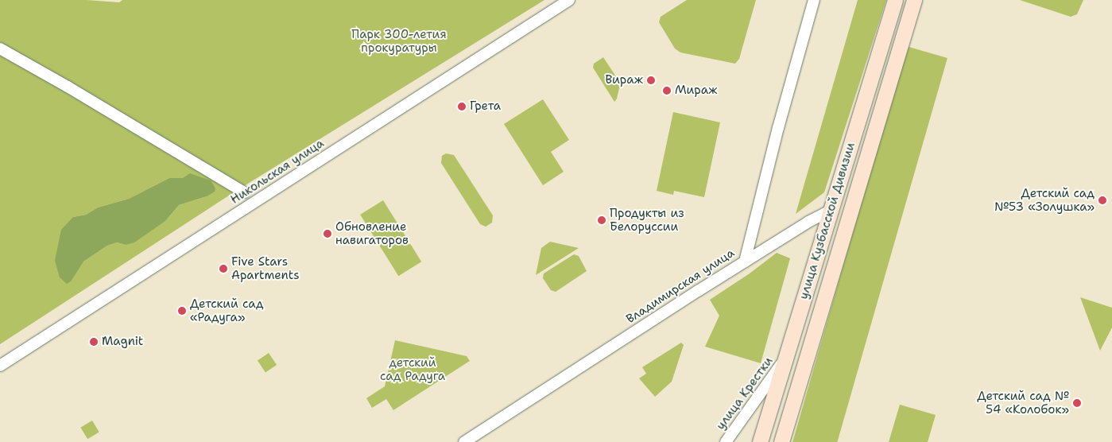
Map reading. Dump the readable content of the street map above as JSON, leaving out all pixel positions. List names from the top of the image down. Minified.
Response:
{"streets":{"street":["Никольская улица","улица Кузбасской Дивизии","Владимирская улица","улица Крестки"]},"crossings":[["улица Кузбасской Дивизии","улица Крестки"]],"parks":["Парк 300-летия прокуратуры","детский сад Радуга"],"places":["Вираж","Мираж","Грета","Детский сад №53 «Золушка»","Продукты из Белоруссии","Обновление навигаторов","Five Stars Apartments","Детский сад «Радуга»","Magnit","Детский сад № 54 «Колобок»"]}
